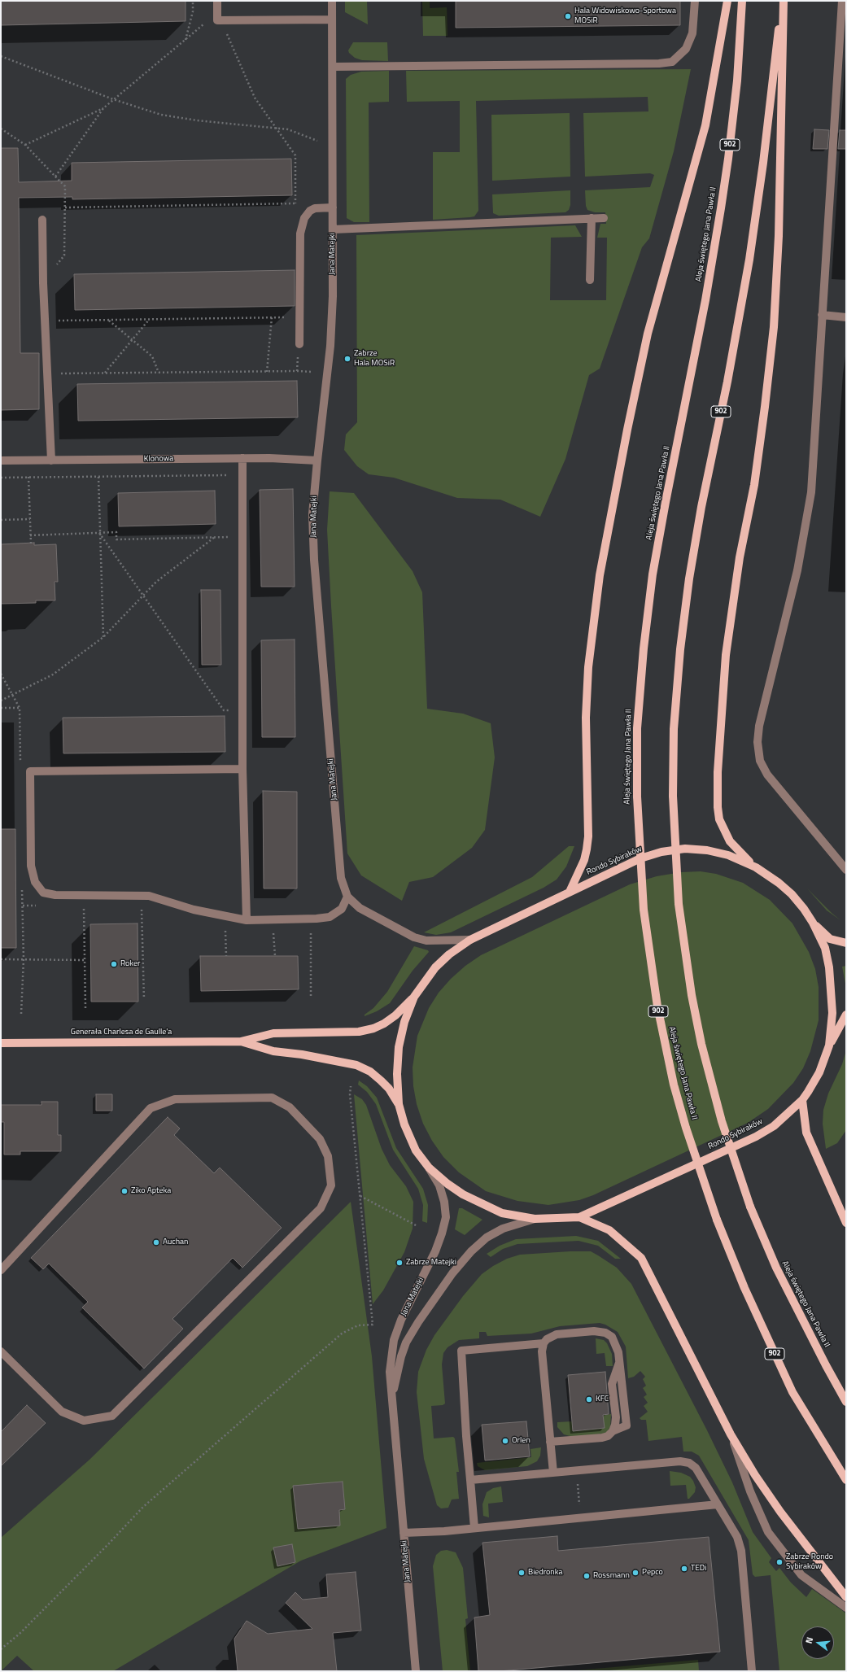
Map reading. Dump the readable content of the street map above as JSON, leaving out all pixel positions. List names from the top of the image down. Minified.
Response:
{"streets":{"main road":["902","Aleja świętego Jana Pawła II","Rondo Sybiraków","Generała Charlesa de Gaulle'a"],"street":["Jana Matejki","Klonowa"]},"crossings":[["Jana Matejki","Klonowa"],["Jana Matejki","Rondo Sybiraków"],["Rondo Sybiraków","Generała Charlesa de Gaulle'a"]],"places":["Hala Widowiskowo-Sportowa MOSiR","Zabrze Hala MOSiR","Roker","Ziko Apteka","Auchan","Zabrze Matejki","KFC","Orlen","Zabrze Rondo Sybiraków","TEDi","Biedronka","Pepco","Rossmann"],"north":"left"}
